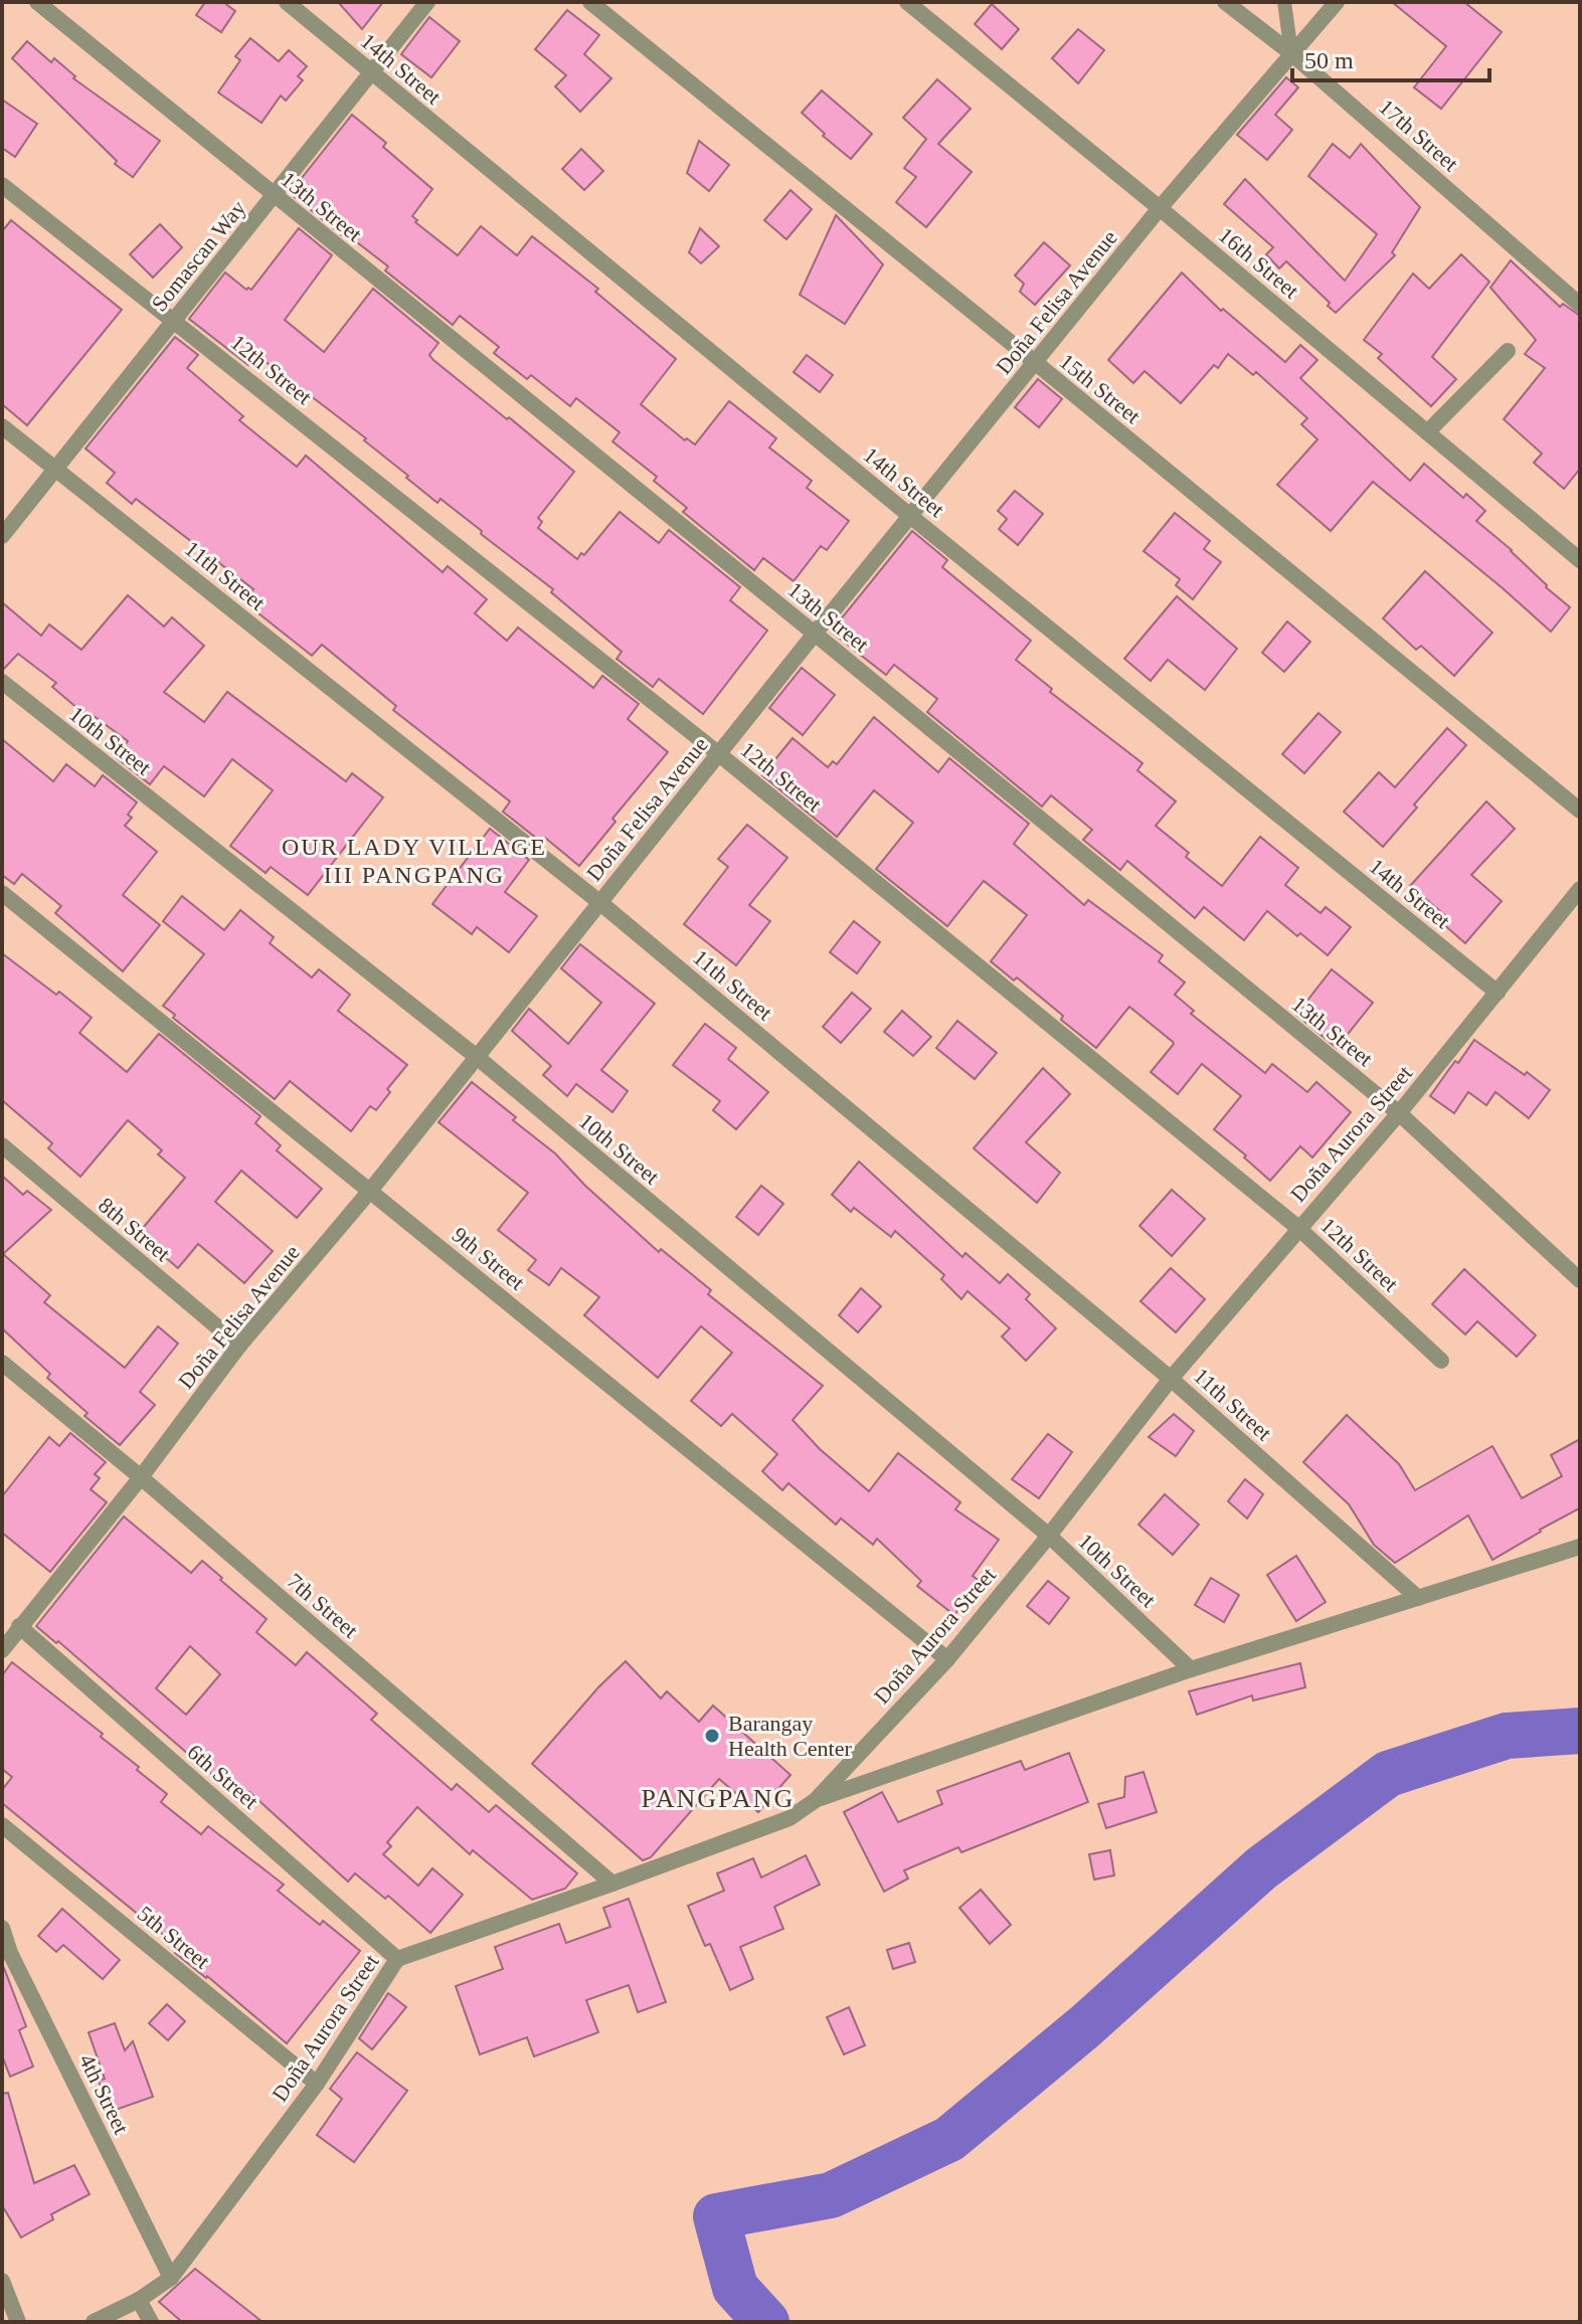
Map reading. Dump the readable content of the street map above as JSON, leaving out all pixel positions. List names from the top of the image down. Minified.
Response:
{"streets":{"street":["14th Street","17th Street","13th Street","Somascan Way","16th Street","Doña Felisa Avenue","12th Street","15th Street","11th Street","10th Street","Doña Aurora Street","8th Street","9th Street","7th Street","6th Street","5th Street","4th Street"]},"crossings":[["14th Street","Somascan Way"],["14th Street","Doña Felisa Avenue"],["14th Street","Doña Aurora Street"],["17th Street","Doña Felisa Avenue"],["13th Street","Somascan Way"],["13th Street","Doña Felisa Avenue"],["13th Street","Doña Aurora Street"],["Somascan Way","12th Street"],["Somascan Way","11th Street"],["16th Street","Doña Felisa Avenue"],["Doña Felisa Avenue","12th Street"],["Doña Felisa Avenue","15th Street"],["Doña Felisa Avenue","11th Street"],["Doña Felisa Avenue","10th Street"],["Doña Felisa Avenue","8th Street"],["Doña Felisa Avenue","9th Street"],["Doña Felisa Avenue","7th Street"],["Doña Felisa Avenue","6th Street"],["12th Street","Doña Aurora Street"],["11th Street","Doña Aurora Street"],["10th Street","Doña Aurora Street"],["Doña Aurora Street","9th Street"],["Doña Aurora Street","7th Street"],["Doña Aurora Street","6th Street"],["Doña Aurora Street","5th Street"],["Doña Aurora Street","4th Street"]],"districts":["OUR LADY VILLAGE III PANGPANG","PANGPANG"],"places":["Barangay Health Center"],"scale_bar":"50 m"}
